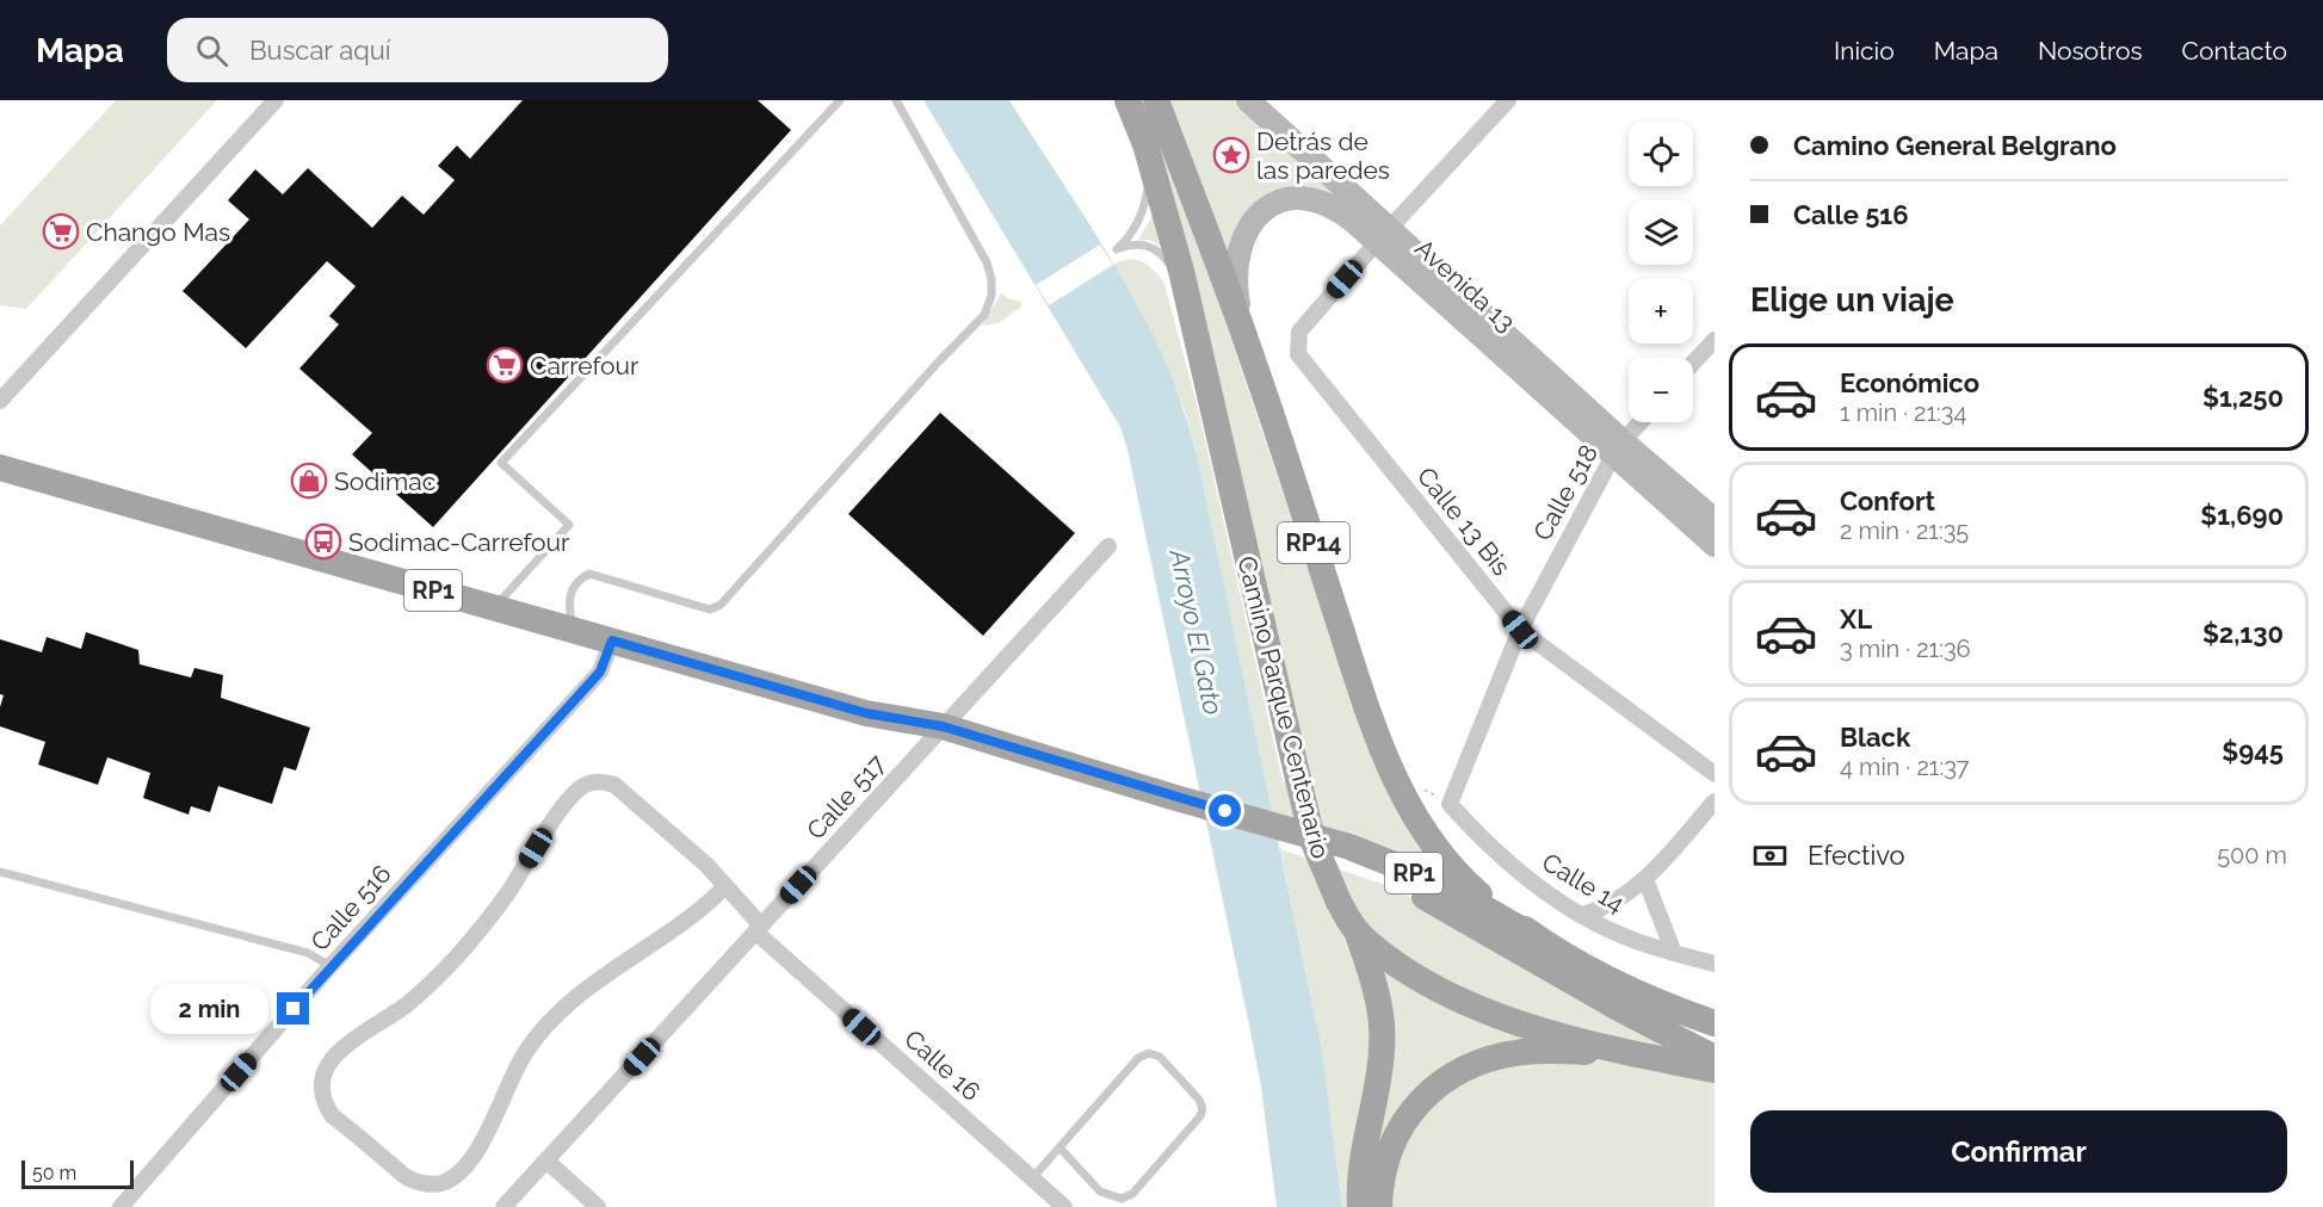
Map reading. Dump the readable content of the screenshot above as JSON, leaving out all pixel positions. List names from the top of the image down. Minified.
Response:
{"streets":{"main road":["Avenida 13","RP14","RP1","Camino Parque Centenario"],"street":["Calle 518","Calle 13 Bis","Calle 517","Calle 14","Calle 516","Calle 16"]},"crossings":[["Avenida 13","Calle 518"],["Avenida 13","Calle 13 Bis"],["Avenida 13","RP14"],["Calle 518","Calle 13 Bis"],["Calle 518","Calle 14"],["RP14","RP1"],["RP1","Calle 517"],["RP1","Calle 516"],["Calle 517","Calle 16"]],"water":["Arroyo El Gato"],"places":{"place":["Detrás de las paredes"],"supermarket":["Chango Mas","Carrefour"],"shop":["Sodimac"],"bus stop":["Sodimac-Carrefour"]},"scale_bar":"50 m","page":{"header":"Mapa","search":"Buscar aquí","nav":["Inicio","Mapa","Nosotros","Contacto"],"banner":["Camino General Belgrano","Calle 516"],"map_buttons":["+","−"],"heading":"Elige un viaje","list":[{"name":"Económico","note":"1 min · 21:34","value":"$1,250"},{"name":"Confort","note":"2 min · 21:35","value":"$1,690"},{"name":"XL","note":"3 min · 21:36","value":"$2,130"},{"name":"Black","note":"4 min · 21:37","value":"$945"}],"pay":["Efectivo","500 m"],"bubble":"2 min","buttons":"Confirmar","scale":"50 m"}}
